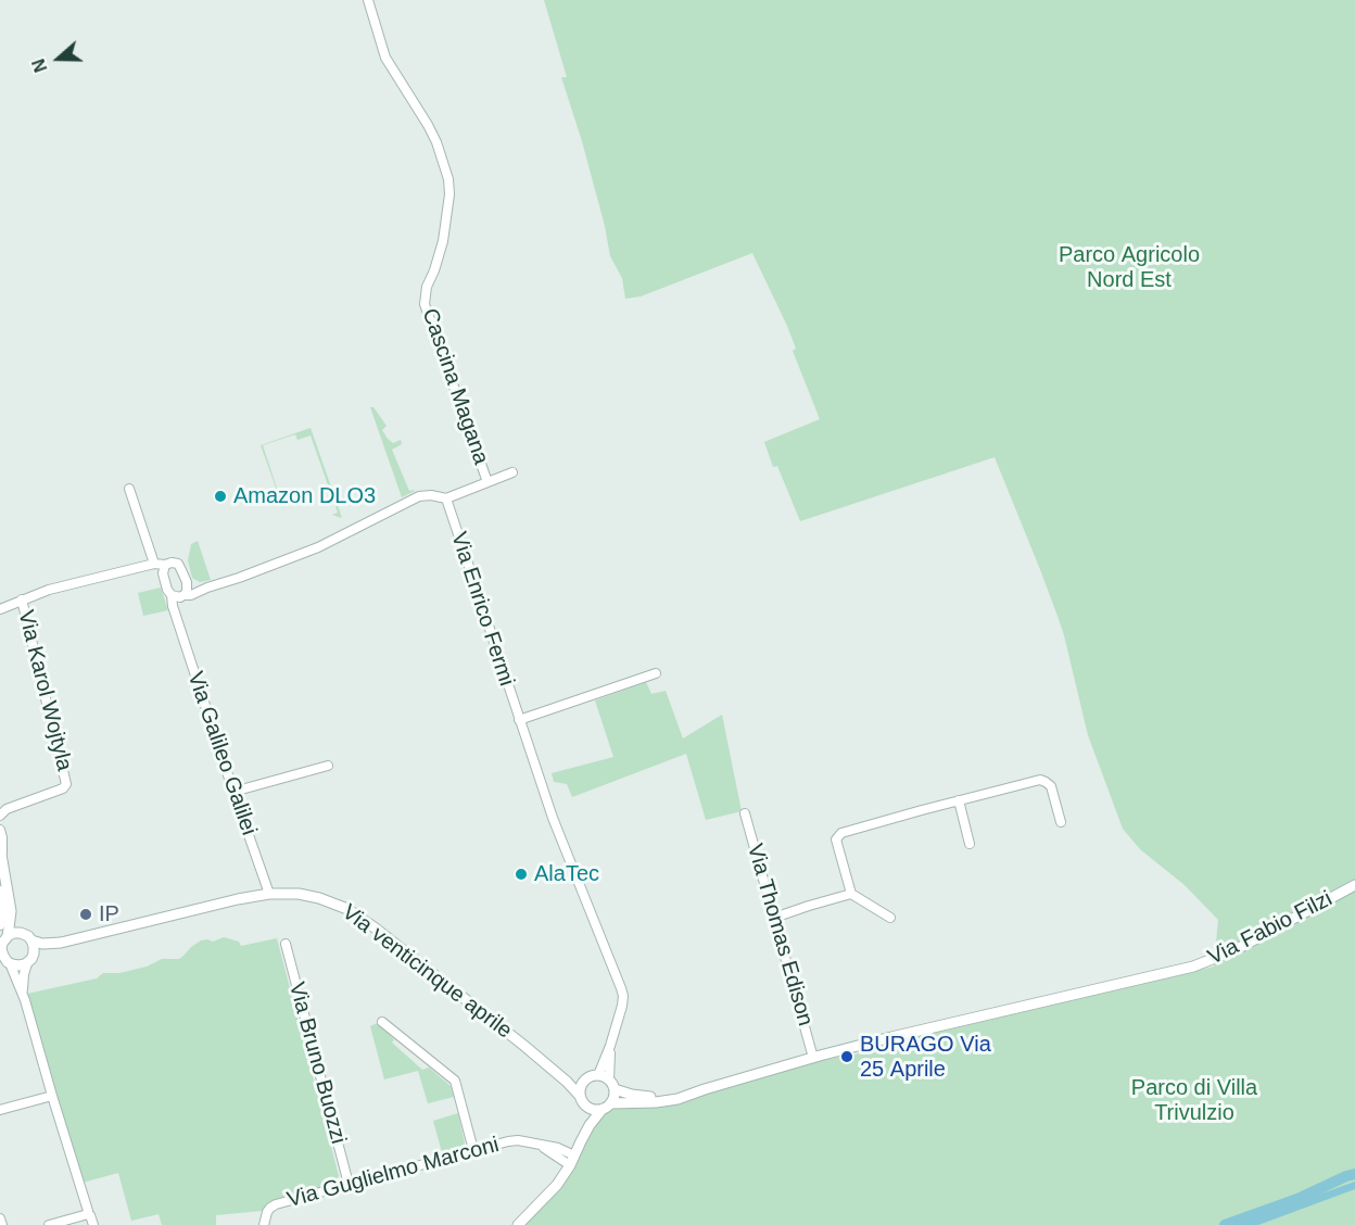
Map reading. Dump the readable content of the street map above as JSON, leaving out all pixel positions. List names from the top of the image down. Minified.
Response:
{"streets":{"street":["Cascina Magana","Via Enrico Fermi","Via Karol Wojtyla","Via Galileo Galilei","Via Fabio Filzi","Via Thomas Edison","Via venticinque aprile","Via Bruno Buozzi","Via Guglielmo Marconi"]},"crossings":[["Via Galileo Galilei","Via venticinque aprile"],["Via Fabio Filzi","Via Thomas Edison"],["Via Bruno Buozzi","Via Guglielmo Marconi"]],"parks":["Parco Agricolo Nord Est","Parco di Villa Trivulzio"],"places":["Amazon DLO3","AlaTec","IP","BURAGO Via 25 Aprile"],"north":"left"}
